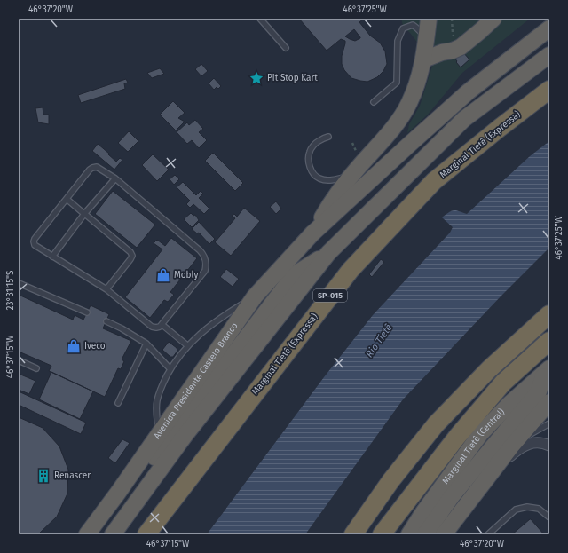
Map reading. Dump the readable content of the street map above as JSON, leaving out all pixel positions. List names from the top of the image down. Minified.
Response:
{"streets":{"highway":["Marginal Tietê (Expressa)","SP-015","Avenida Presidente Castelo Branco","Marginal Tietê (Central)"]},"water":["Rio Tietê"],"places":{"place":["Pit Stop Kart"],"shop":["Mobly","Iveco"],"building":["Renascer"]},"coordinates":["46°37'20\"W","46°37'25\"W","23°31'15\"S","46°37'15\"W"]}
